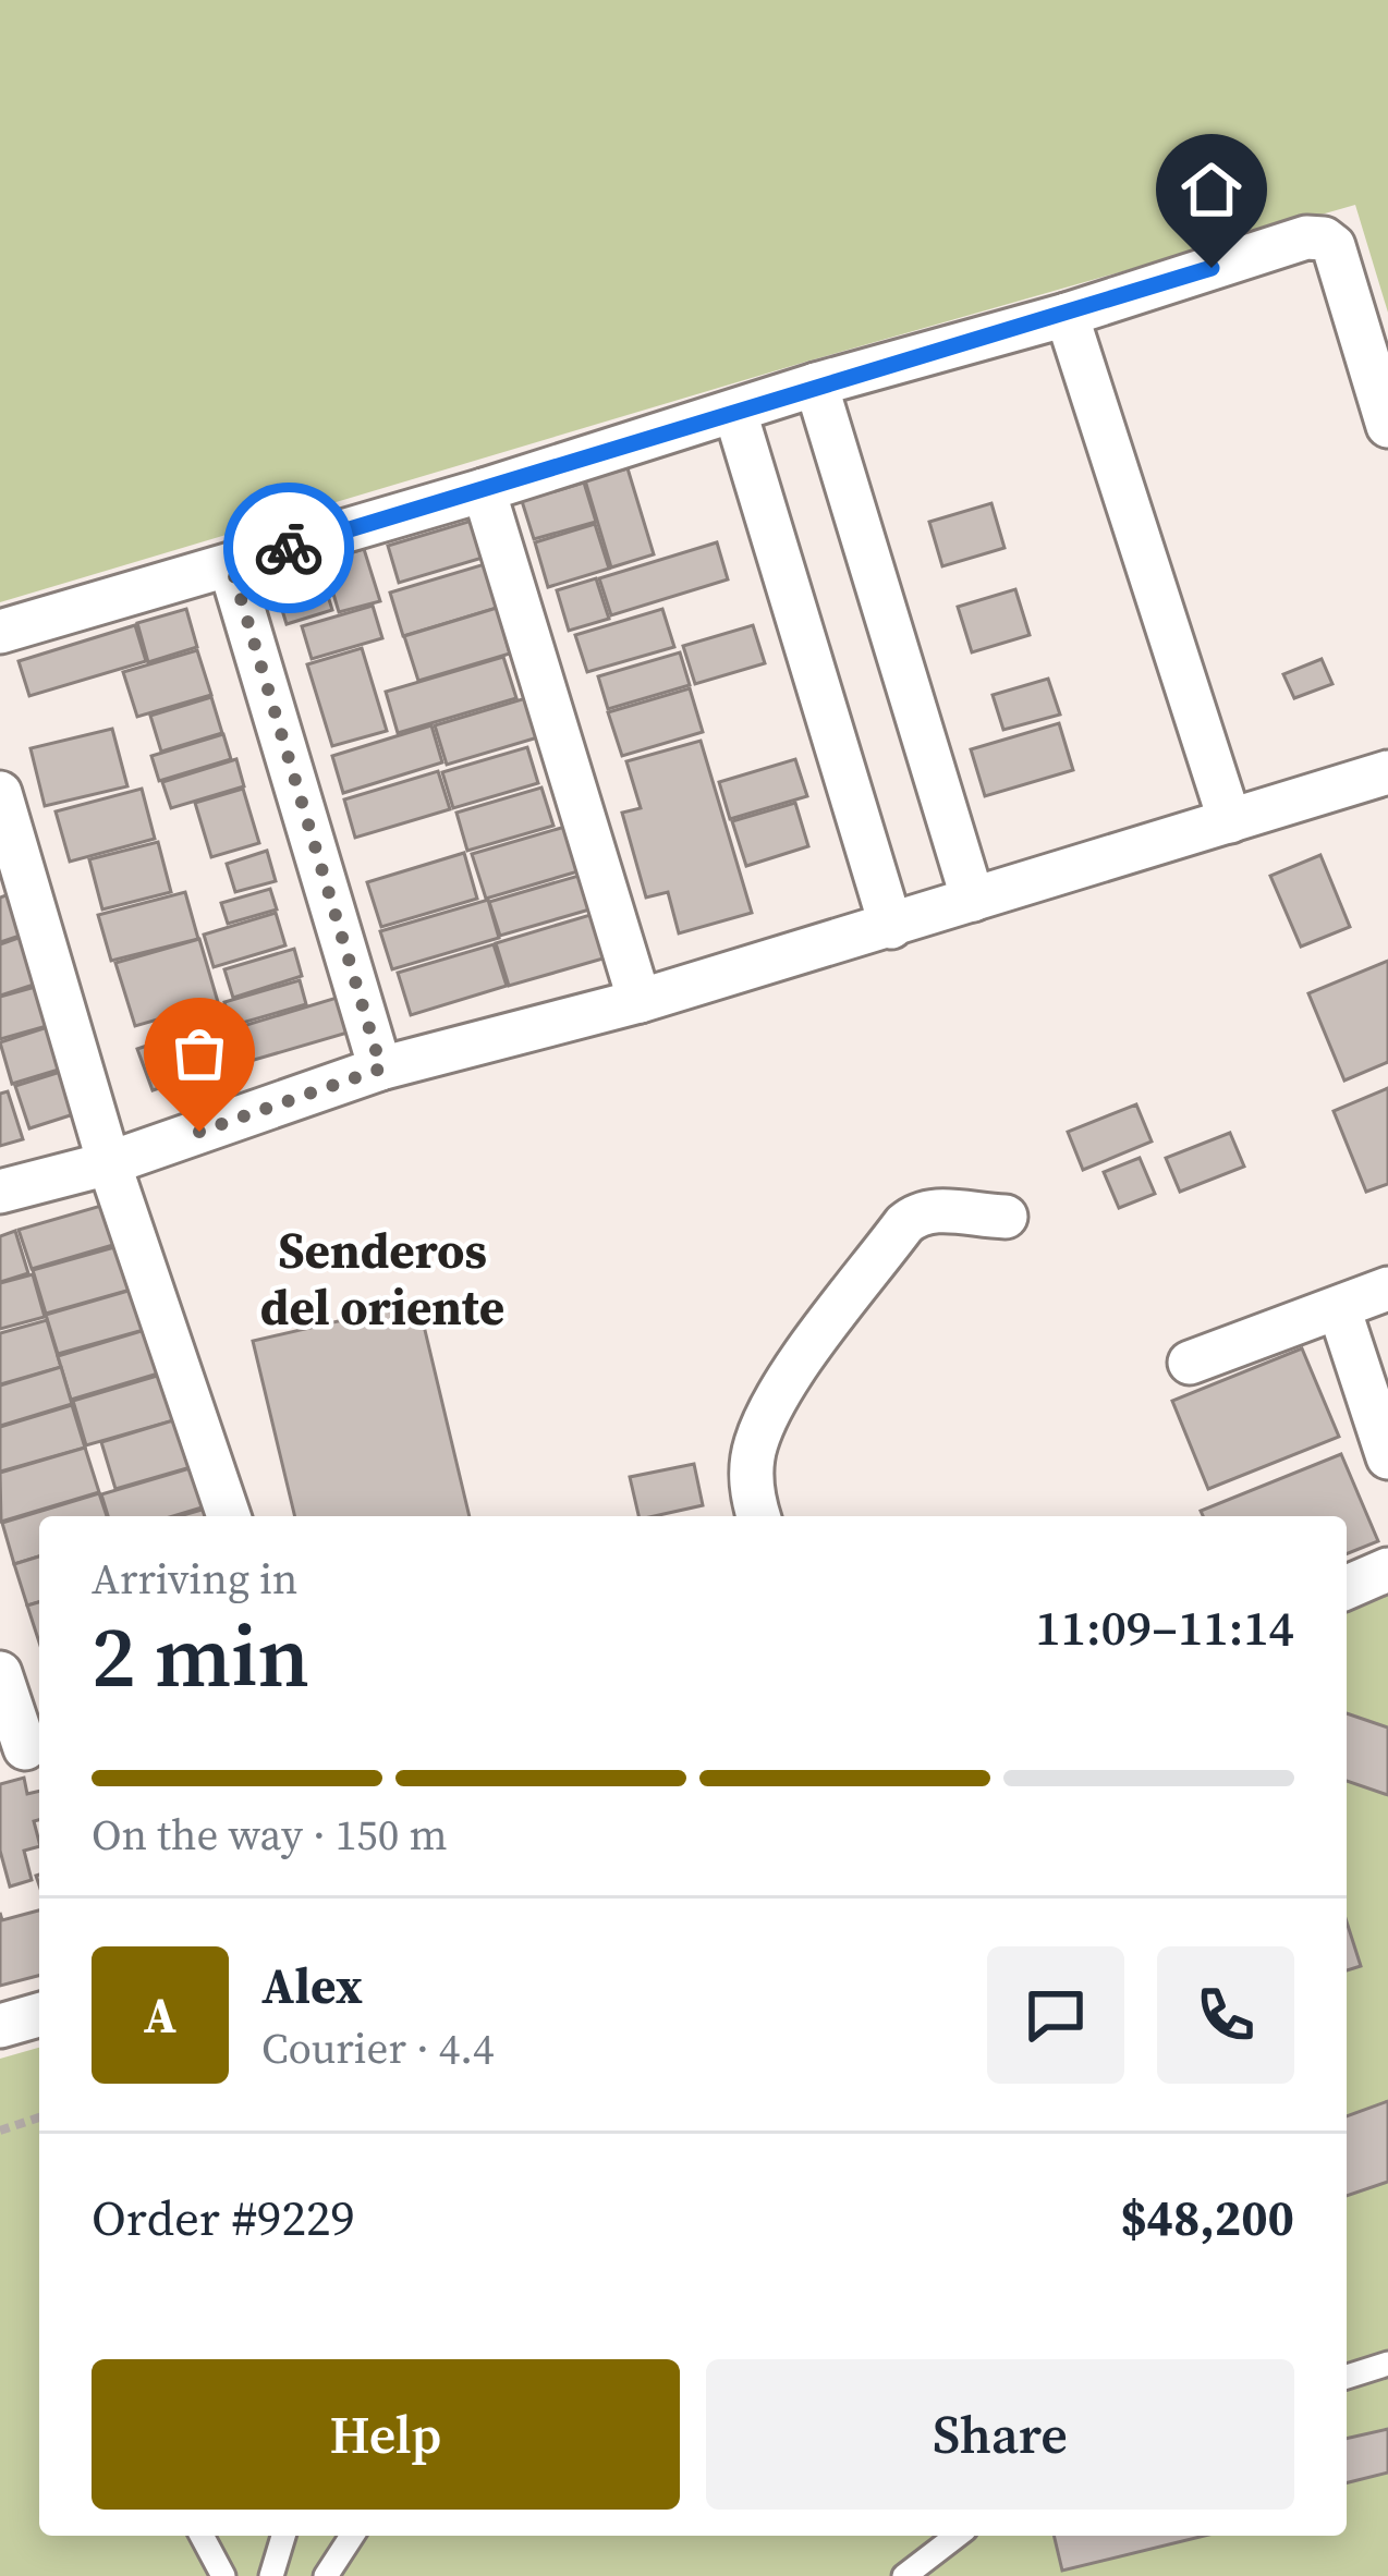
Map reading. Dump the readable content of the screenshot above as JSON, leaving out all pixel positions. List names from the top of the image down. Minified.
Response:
{"districts":["Senderos del oriente"],"page":{"heading":["2 min","Arriving in","11:09–11:14"],"panel":["Alex","Courier · 4.4","Order #9229","$48,200"],"bar":"On the way · 150 m","round":"A","buttons":["Help","Share"]}}
